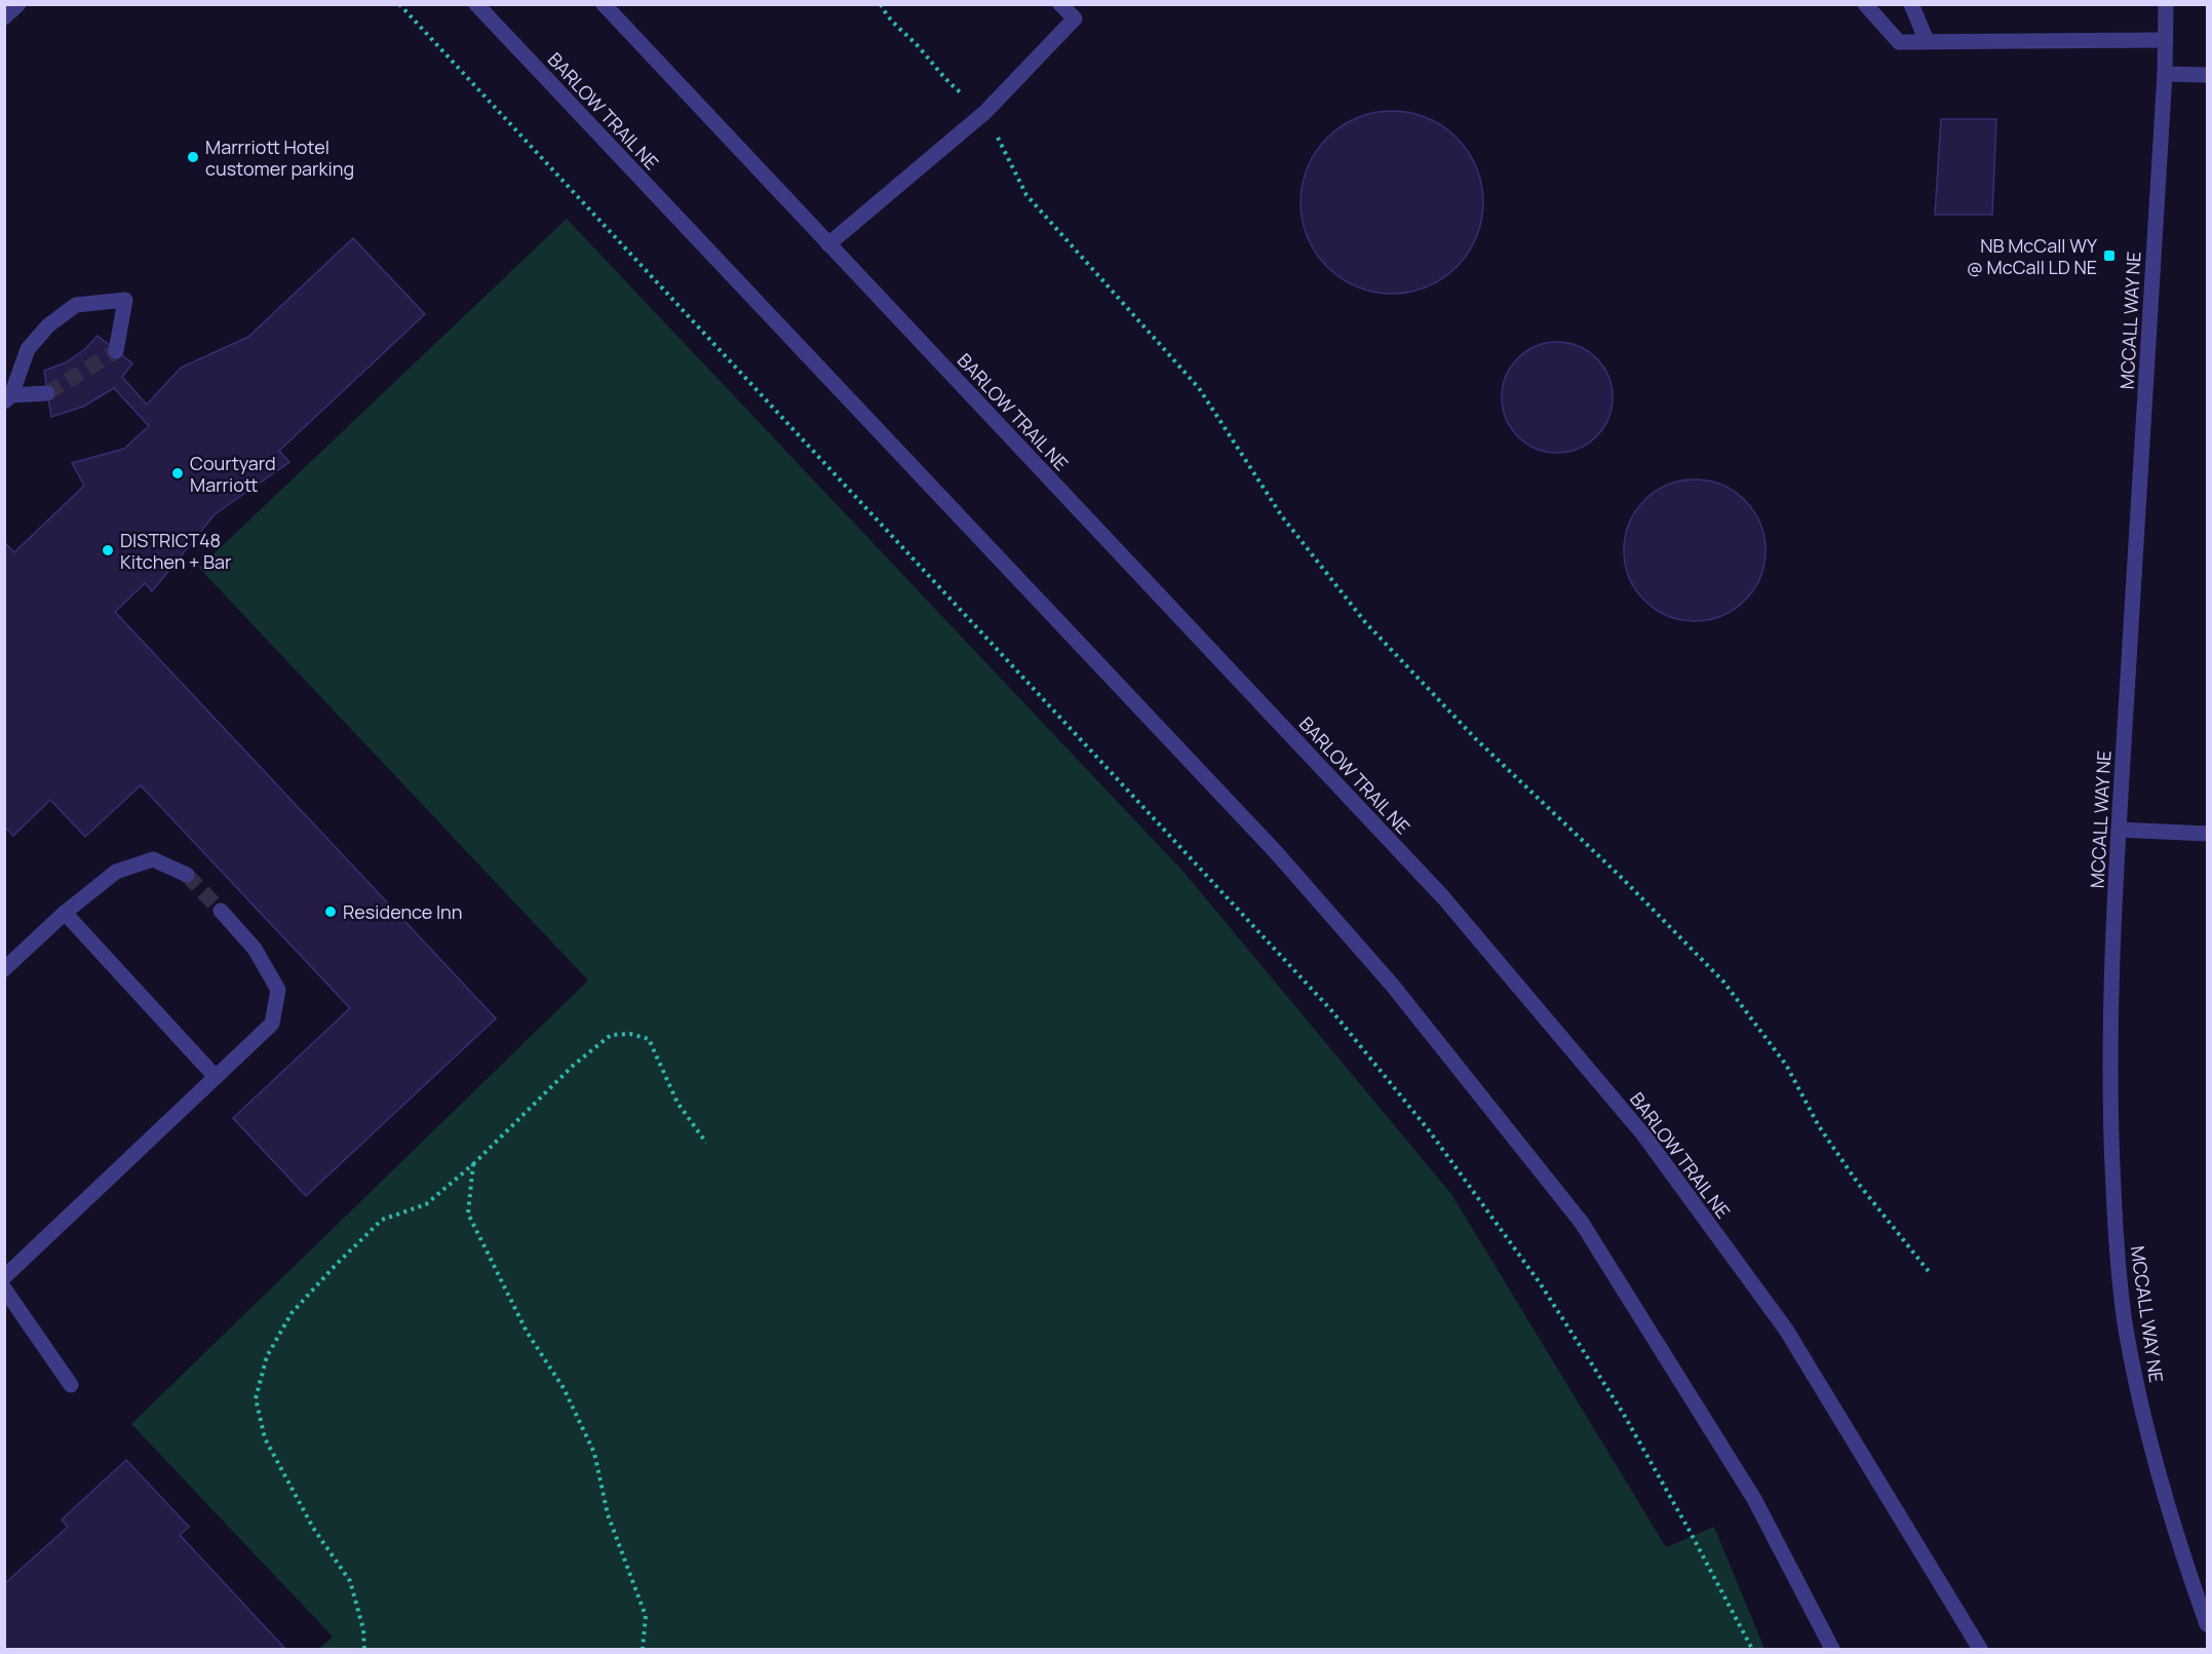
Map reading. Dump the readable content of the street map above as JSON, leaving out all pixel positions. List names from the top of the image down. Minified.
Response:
{"streets":{"street":["BARLOW TRAIL NE","MCCALL WAY NE"]},"places":{"other":["Marrriott Hotel customer parking","Courtyard Marriott","DISTRICT48 Kitchen + Bar","Residence Inn"],"transit":["NB McCall WY @ McCall LD NE"]}}
